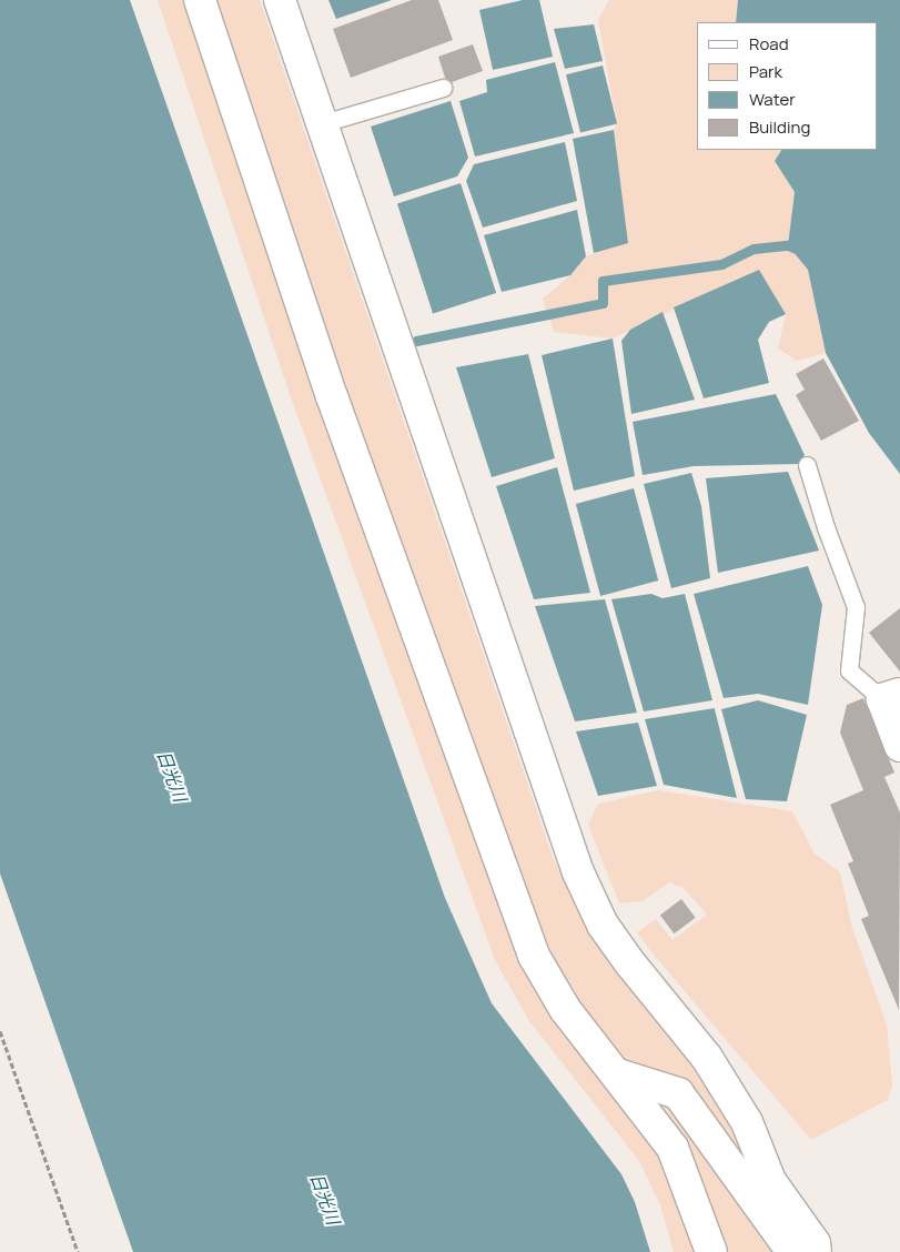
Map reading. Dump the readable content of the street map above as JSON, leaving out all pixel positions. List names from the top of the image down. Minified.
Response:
{"water":["日光川"],"legend":["Road","Park","Water","Building"]}
